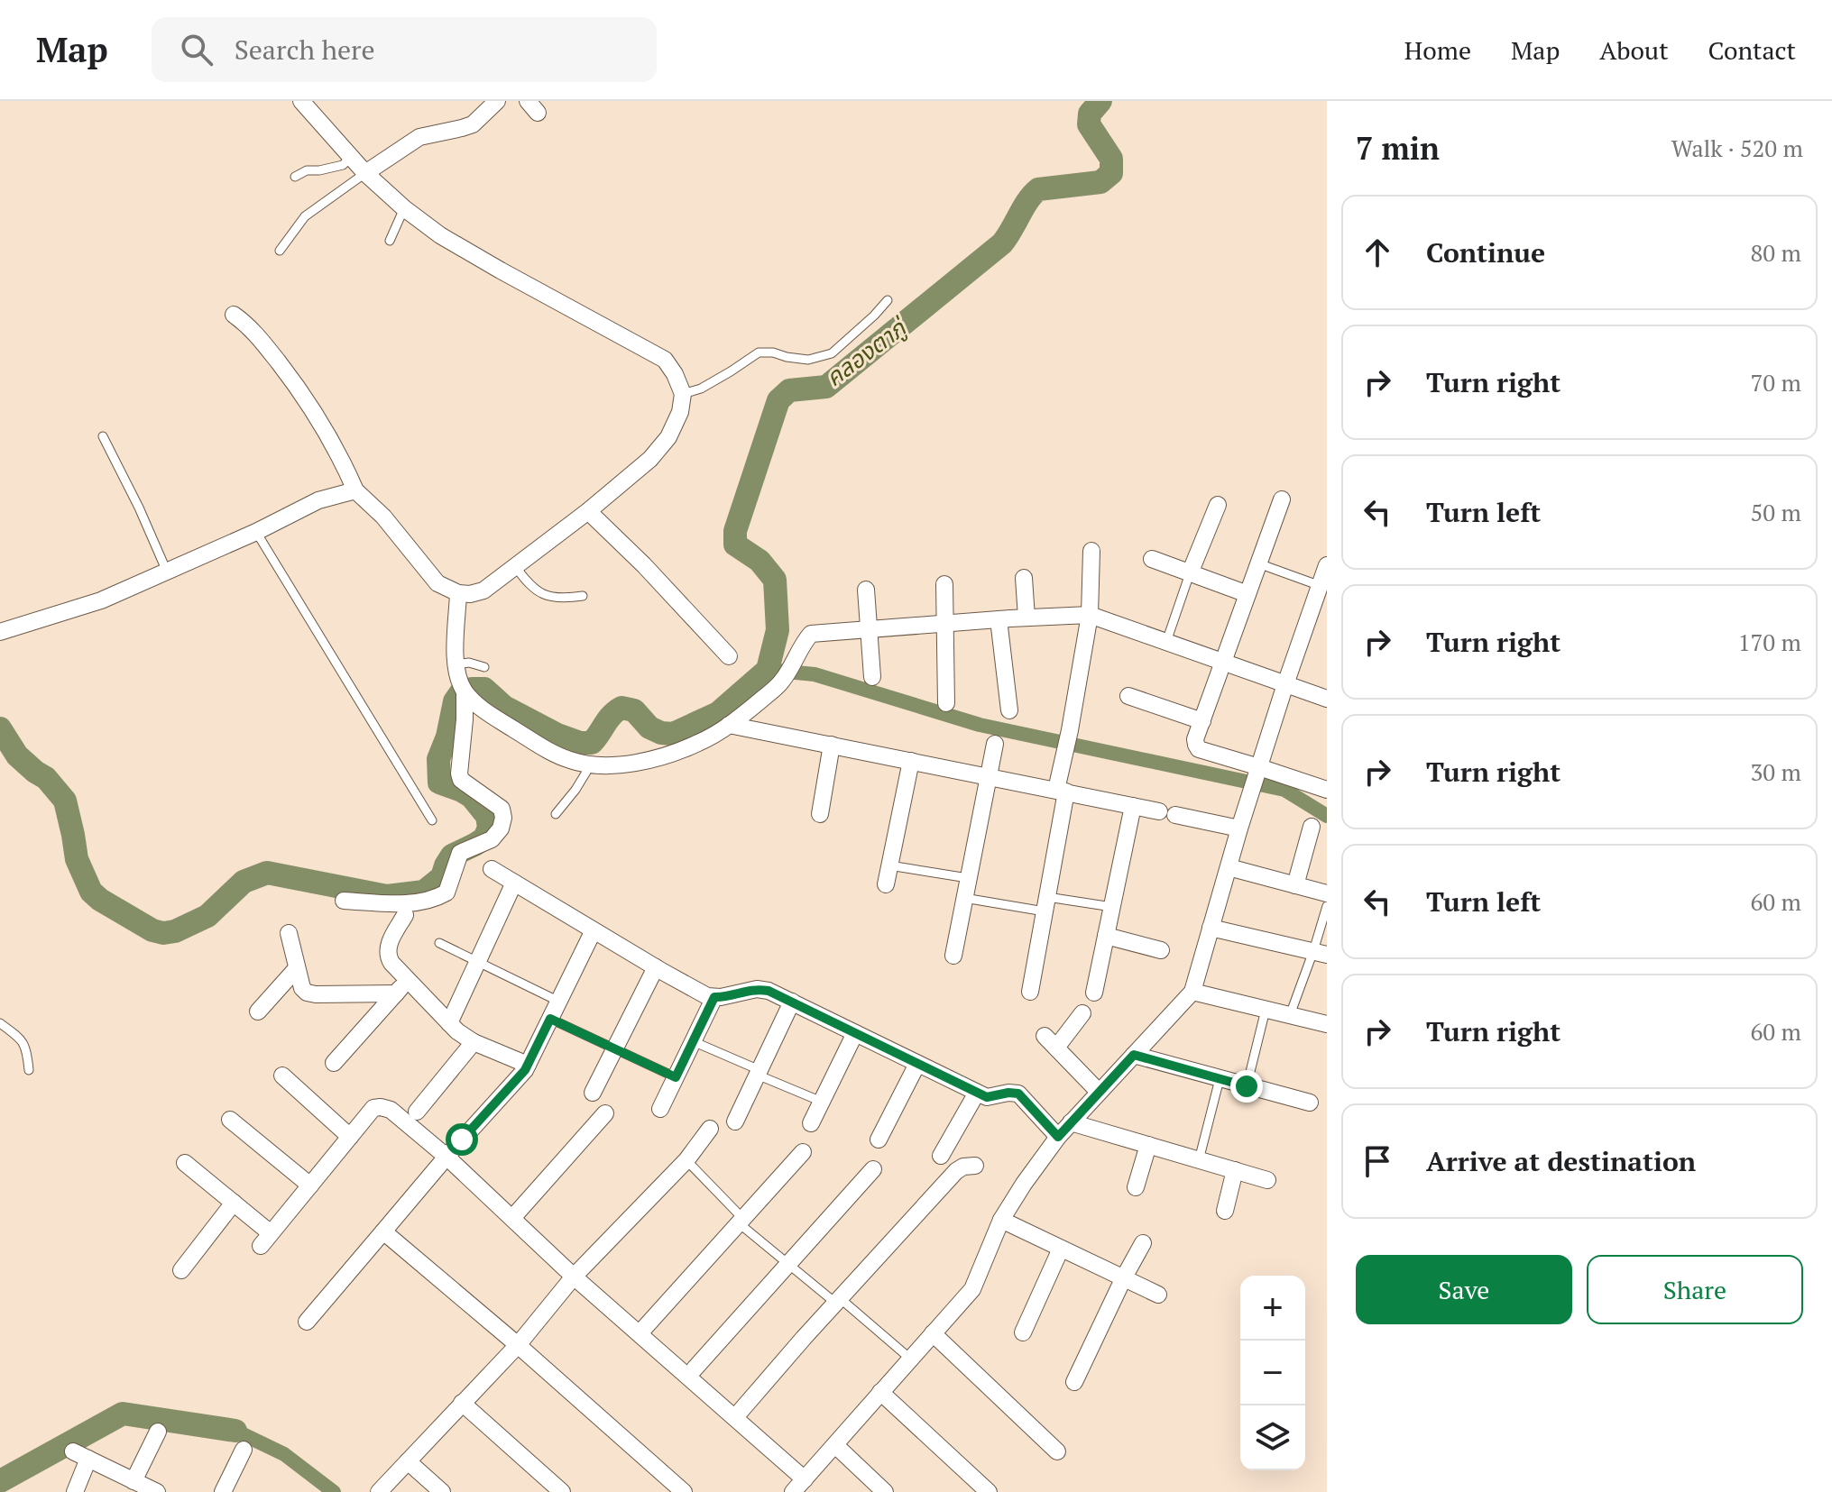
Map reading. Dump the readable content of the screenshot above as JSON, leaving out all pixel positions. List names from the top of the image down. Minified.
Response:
{"water":["คลองตาภู่"],"page":{"header":"Map","search":"Search here","nav":["Home","Map","About","Contact"],"heading":["7 min","Walk · 520 m"],"list":[["Continue","80 m"],["Turn right","70 m"],["Turn left","50 m"],["Turn right","170 m"],["Turn right","30 m"],["Turn left","60 m"],["Turn right","60 m"],"Arrive at destination"],"buttons":["Save","Share"],"map_buttons":["+","−"]}}
